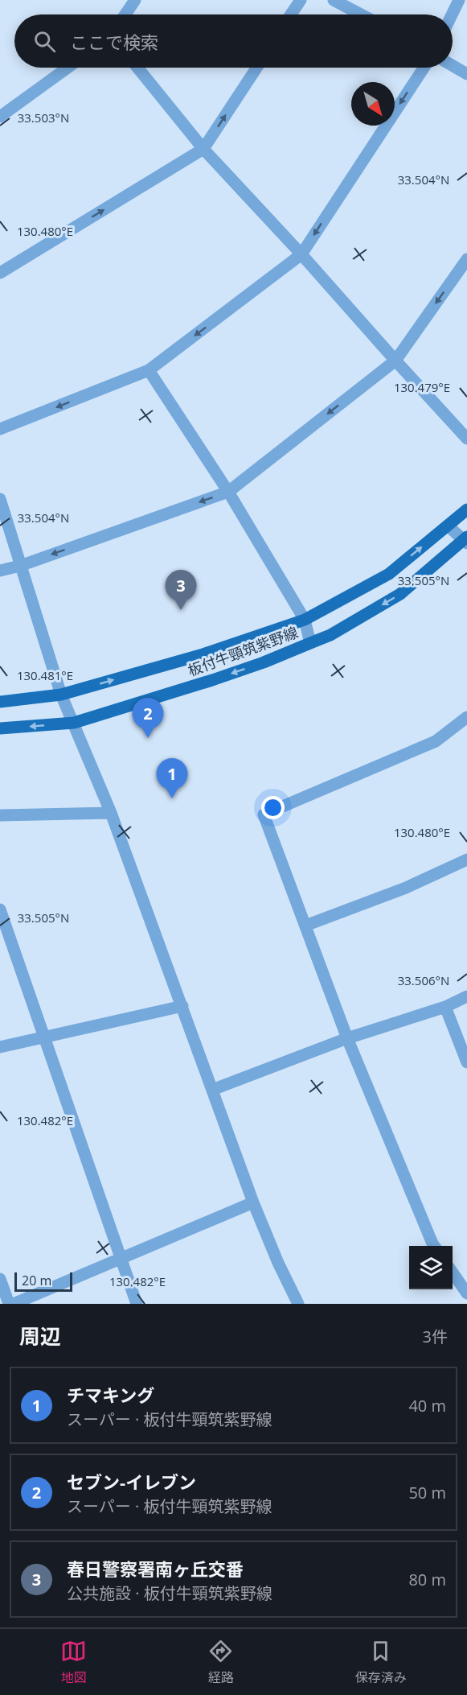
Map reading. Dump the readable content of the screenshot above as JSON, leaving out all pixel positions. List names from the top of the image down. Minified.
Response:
{"streets":{"main road":["板付牛頸筑紫野線"]},"scale_bar":"20 m","north":"bottom right","page":{"search":"ここで検索","pins":["3","2","1"],"scale":"20 m","heading":["周辺","3件"],"list":[{"mark":"1","name":"チマキング","note":"スーパー · 板付牛頸筑紫野線","value":"40 m"},{"mark":"2","name":"セブン-イレブン","note":"スーパー · 板付牛頸筑紫野線","value":"50 m"},{"mark":"3","name":"春日警察署南ヶ丘交番","note":"公共施設 · 板付牛頸筑紫野線","value":"80 m"}],"nav":["地図","経路","保存済み"]},"coordinates":["33.503°N","33.504°N","130.480°E","130.479°E","33.505°N","130.481°E","33.506°N","130.482°E"]}
